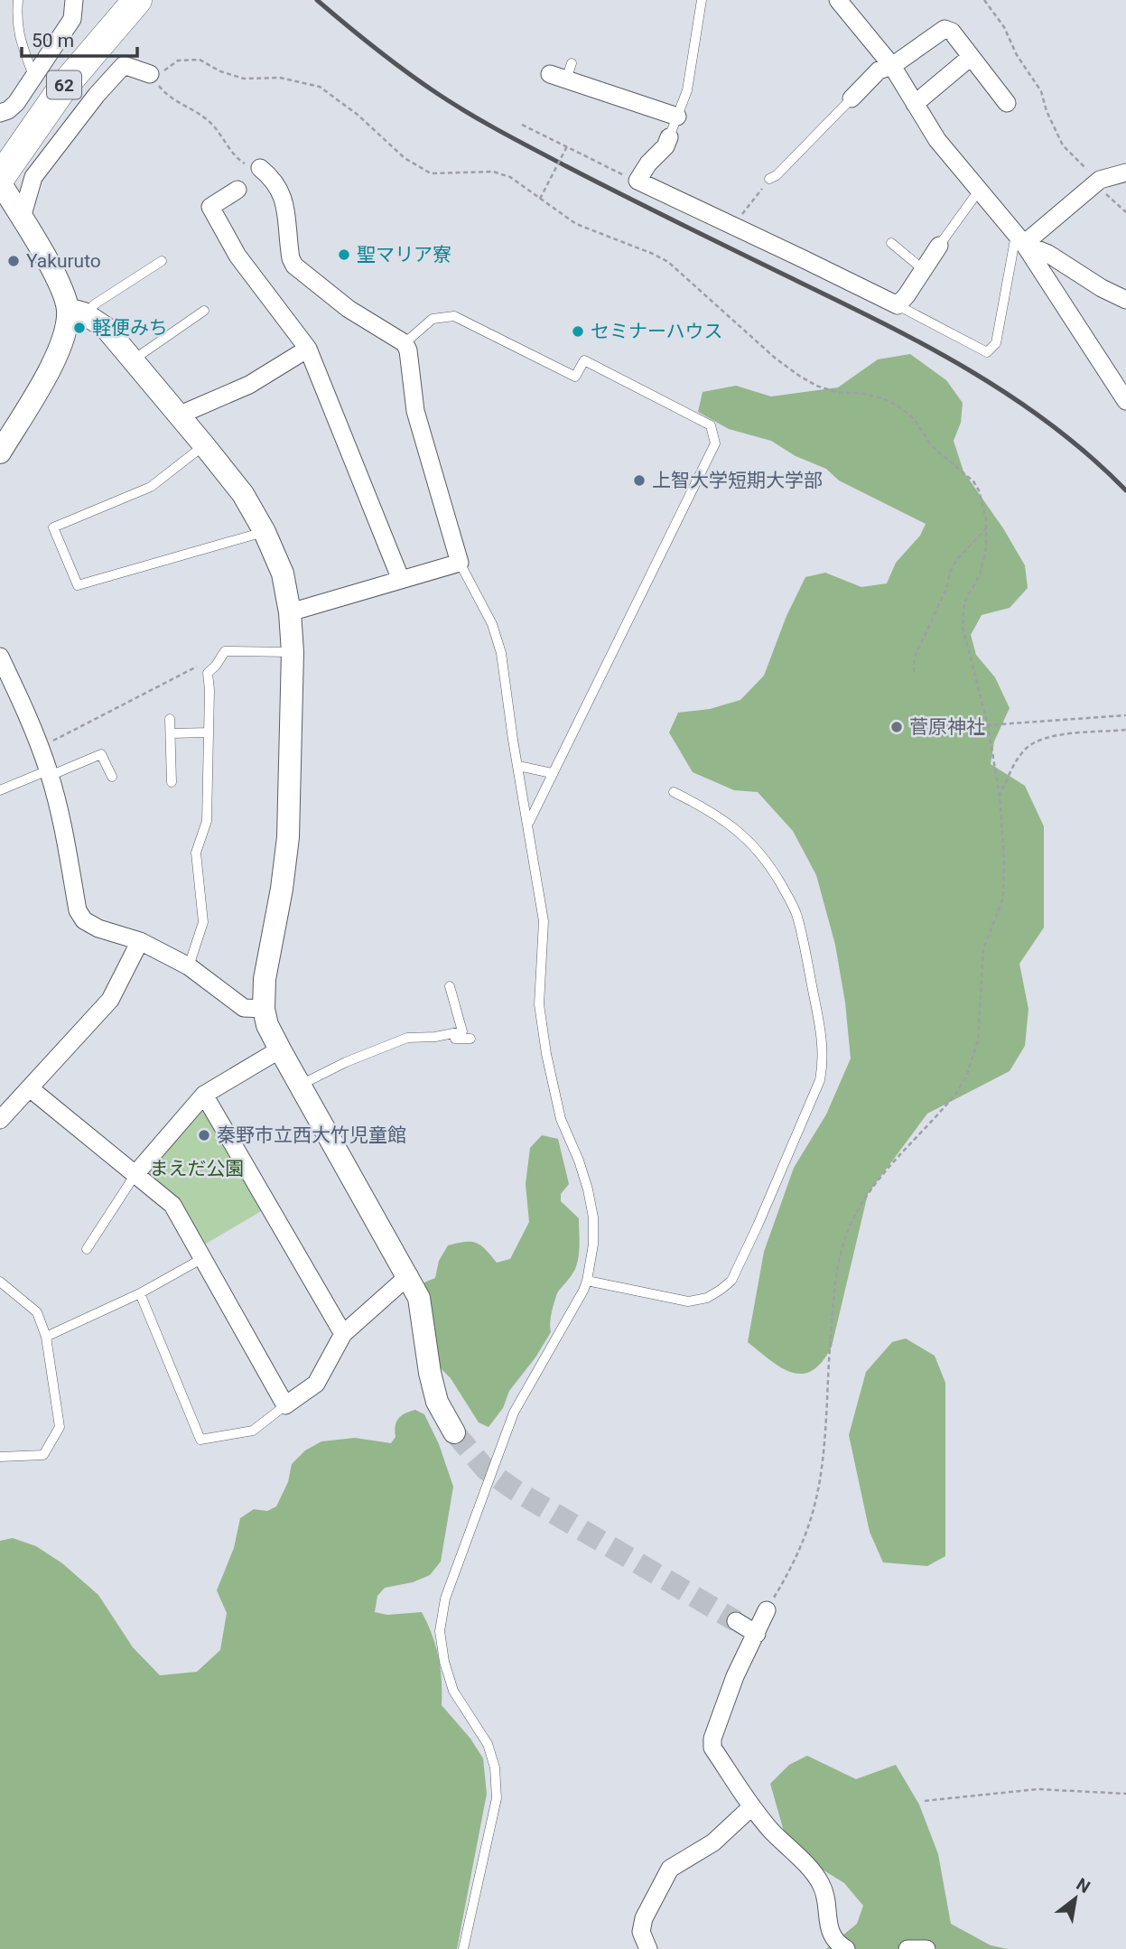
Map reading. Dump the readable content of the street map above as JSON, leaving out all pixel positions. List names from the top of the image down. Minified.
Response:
{"streets":{"main road":["62"]},"parks":["まえだ公園"],"places":["聖マリア寮","Yakuruto","軽便みち","セミナーハウス","上智大学短期大学部","菅原神社","秦野市立西大竹児童館"],"scale_bar":"50 m","north":"top right"}
